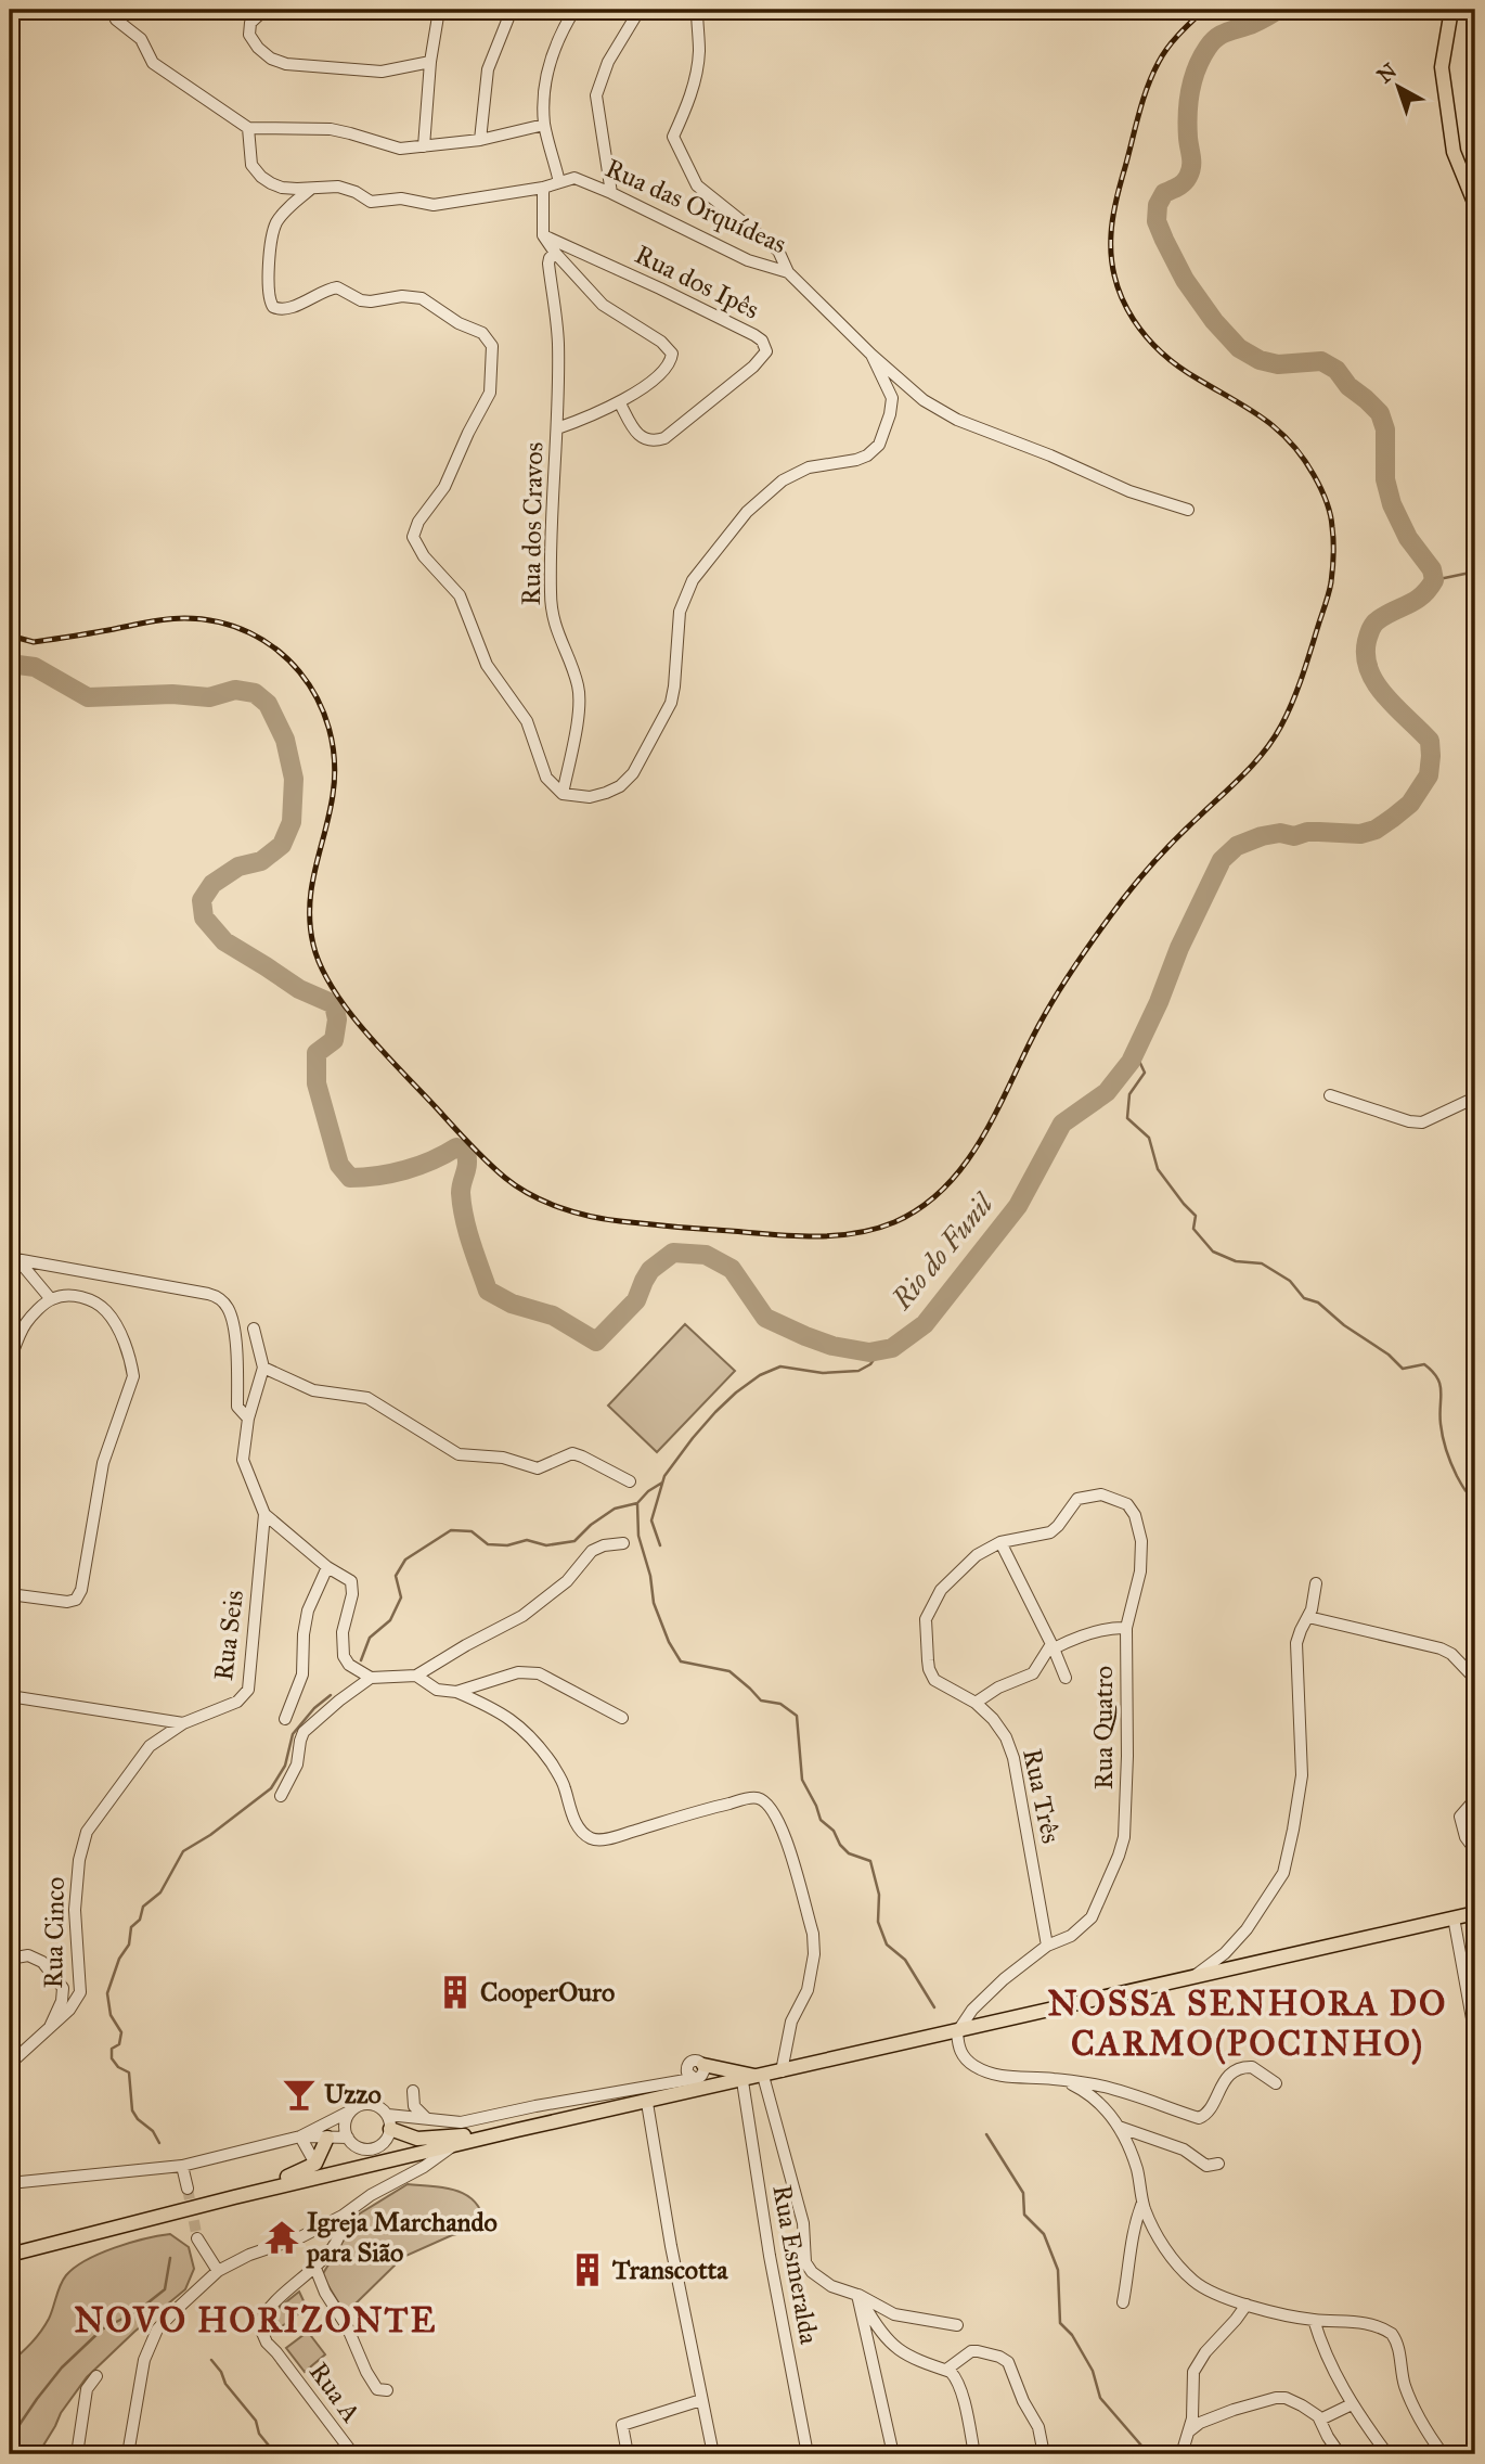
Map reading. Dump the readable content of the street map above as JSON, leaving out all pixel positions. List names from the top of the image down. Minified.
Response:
{"streets":{"street":["Rua das Orquídeas","Rua dos Ipês","Rua dos Cravos","Rua Seis","Rua Quatro","Rua Três","Rua Cinco","Rua Esmeralda","Rua A"]},"crossings":[["Rua Seis","Rua Cinco"],["Rua Quatro","Rua Três"]],"districts":["NOSSA SENHORA DO CARMO(POCINHO)","NOVO HORIZONTE"],"water":["Rio do Funil"],"places":{"building":["CooperOuro","Transcotta"],"bar":["Uzzo"],"temple":["Igreja Marchando para Sião"]},"north":"top left"}
